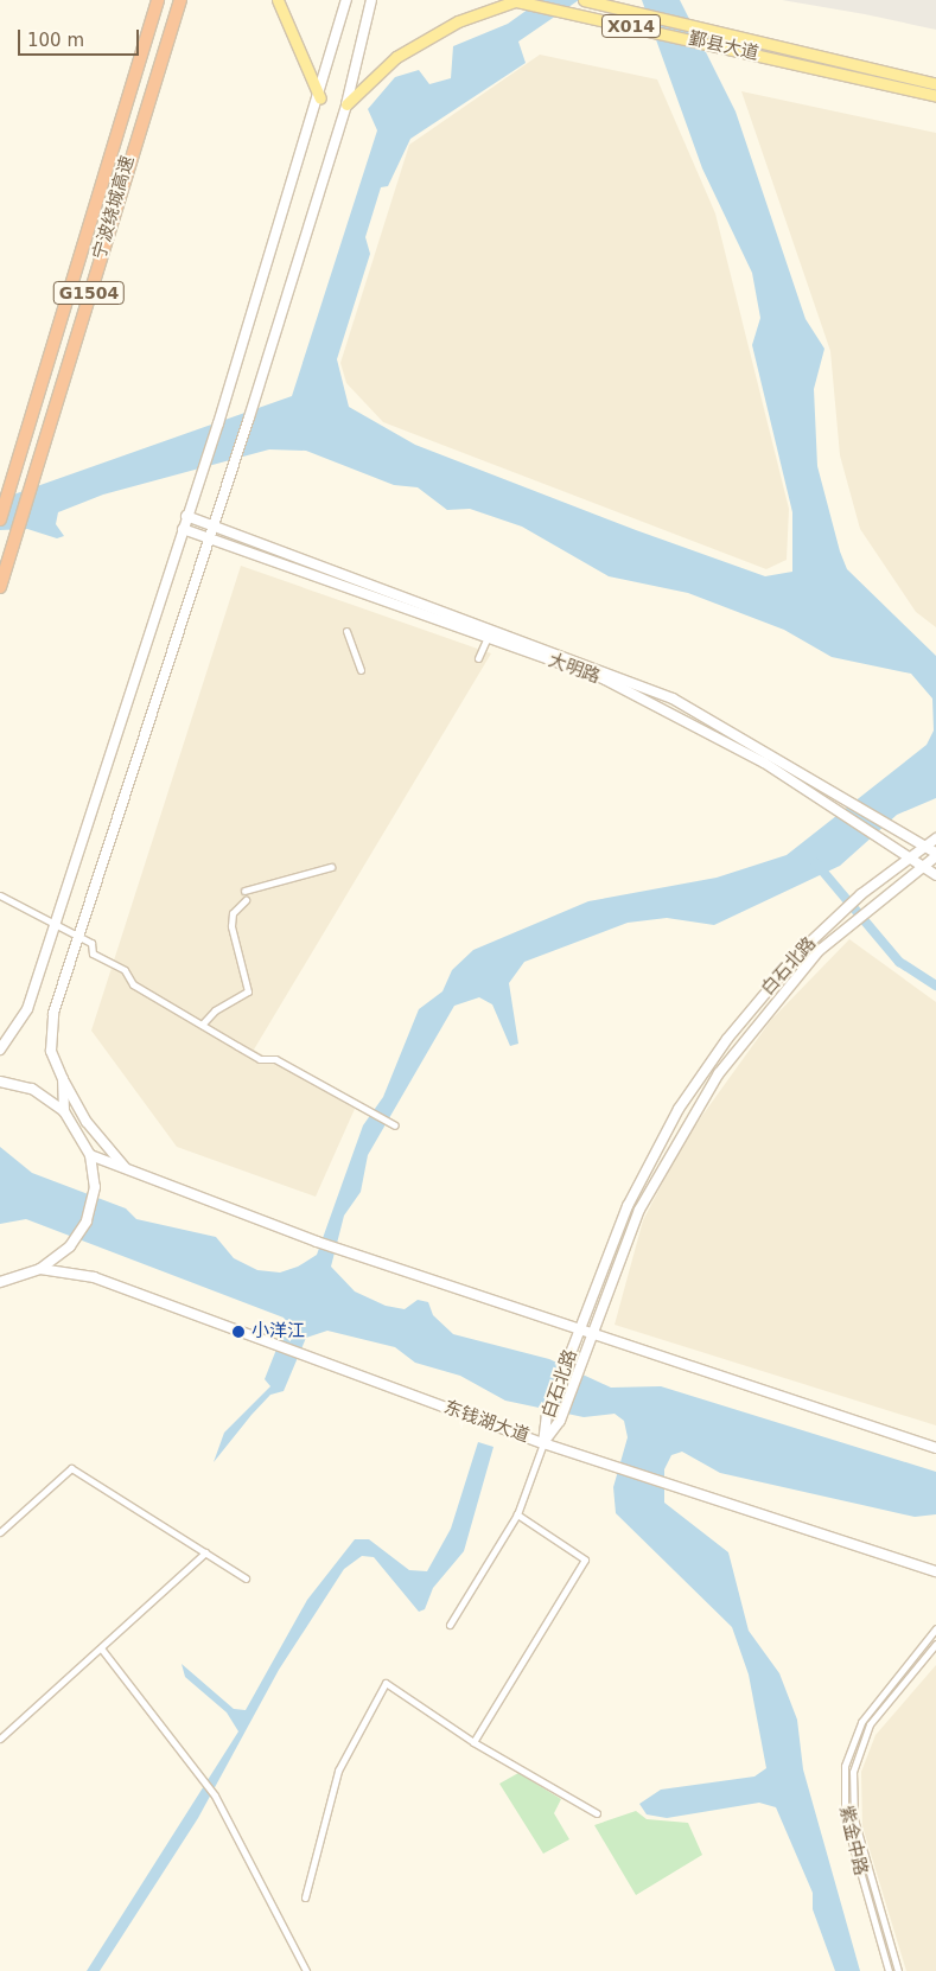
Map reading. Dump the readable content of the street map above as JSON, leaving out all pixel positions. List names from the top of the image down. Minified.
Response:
{"streets":{"highway":["宁波绕城高速","G1504"],"main road":["X014","鄞县大道","大明路","白石北路","东钱湖大道"],"street":["紫金中路"]},"crossings":[["大明路","白石北路"],["白石北路","东钱湖大道"]],"places":["小洋江"],"scale_bar":"100 m"}
